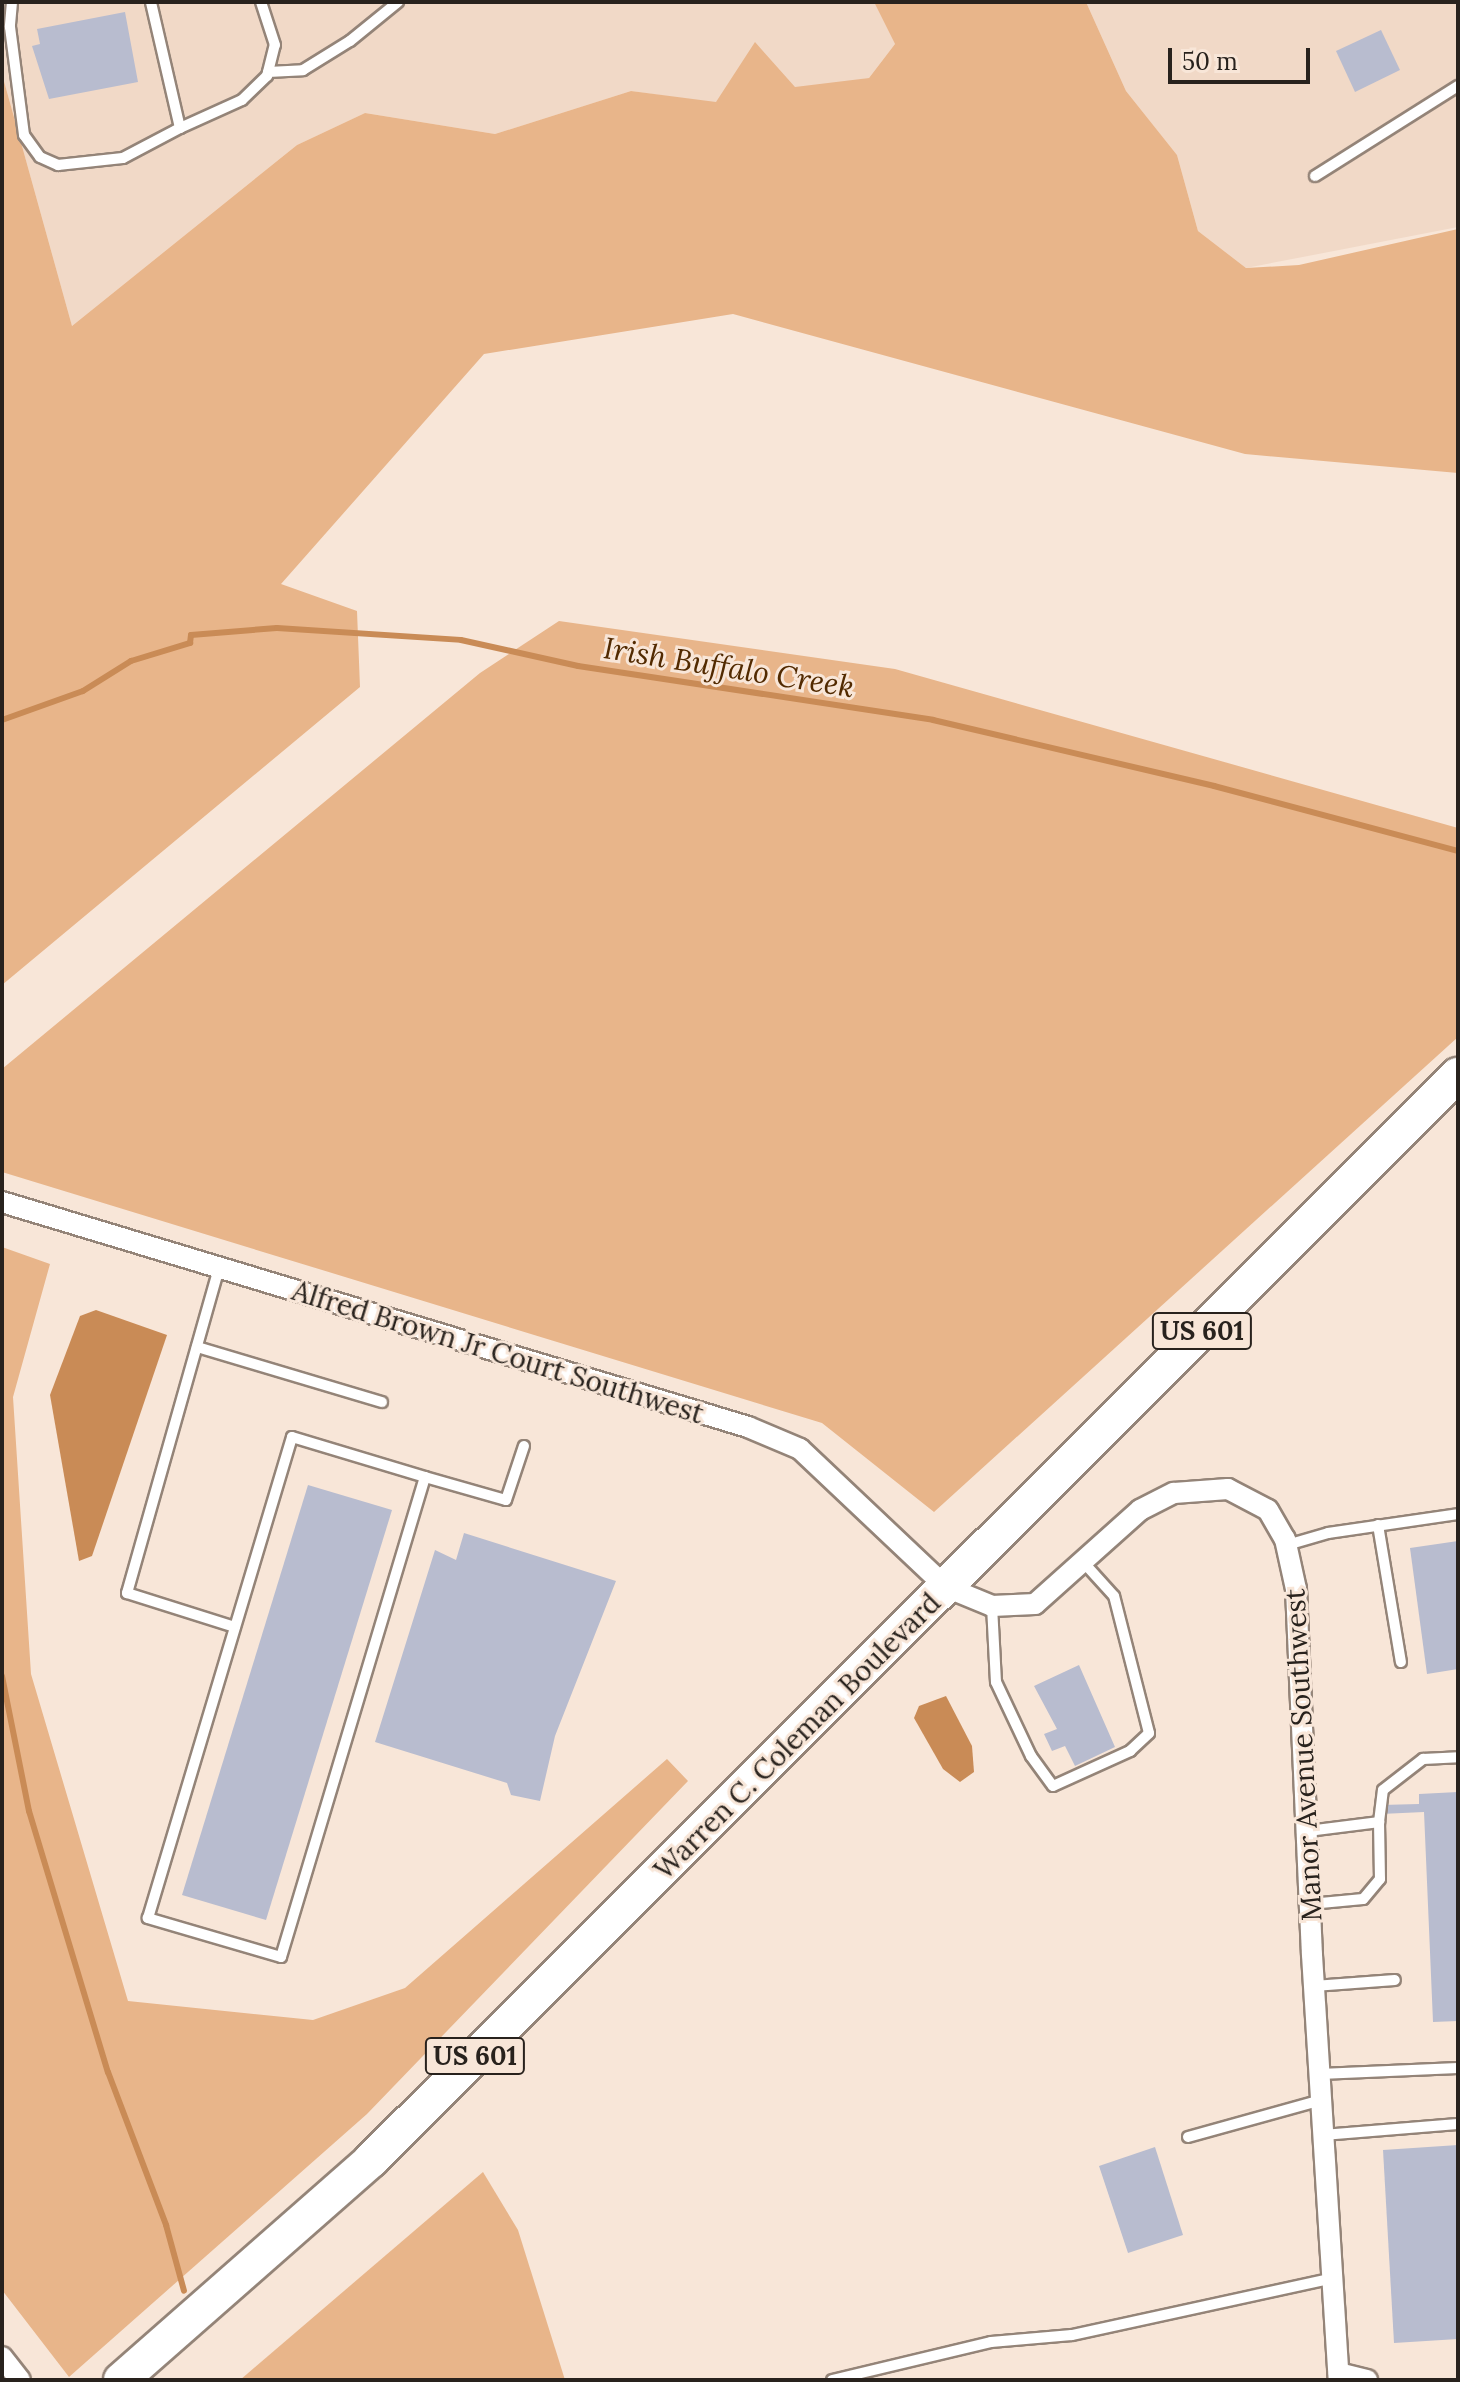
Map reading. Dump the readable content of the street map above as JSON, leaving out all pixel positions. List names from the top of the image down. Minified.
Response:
{"streets":{"highway":["US 601","Warren C. Coleman Boulevard"],"street":["Alfred Brown Jr Court Southwest","Manor Avenue Southwest"]},"crossings":[["Alfred Brown Jr Court Southwest","Warren C. Coleman Boulevard"],["Alfred Brown Jr Court Southwest","Manor Avenue Southwest"],["Warren C. Coleman Boulevard","Manor Avenue Southwest"]],"water":["Irish Buffalo Creek"],"scale_bar":"50 m"}
